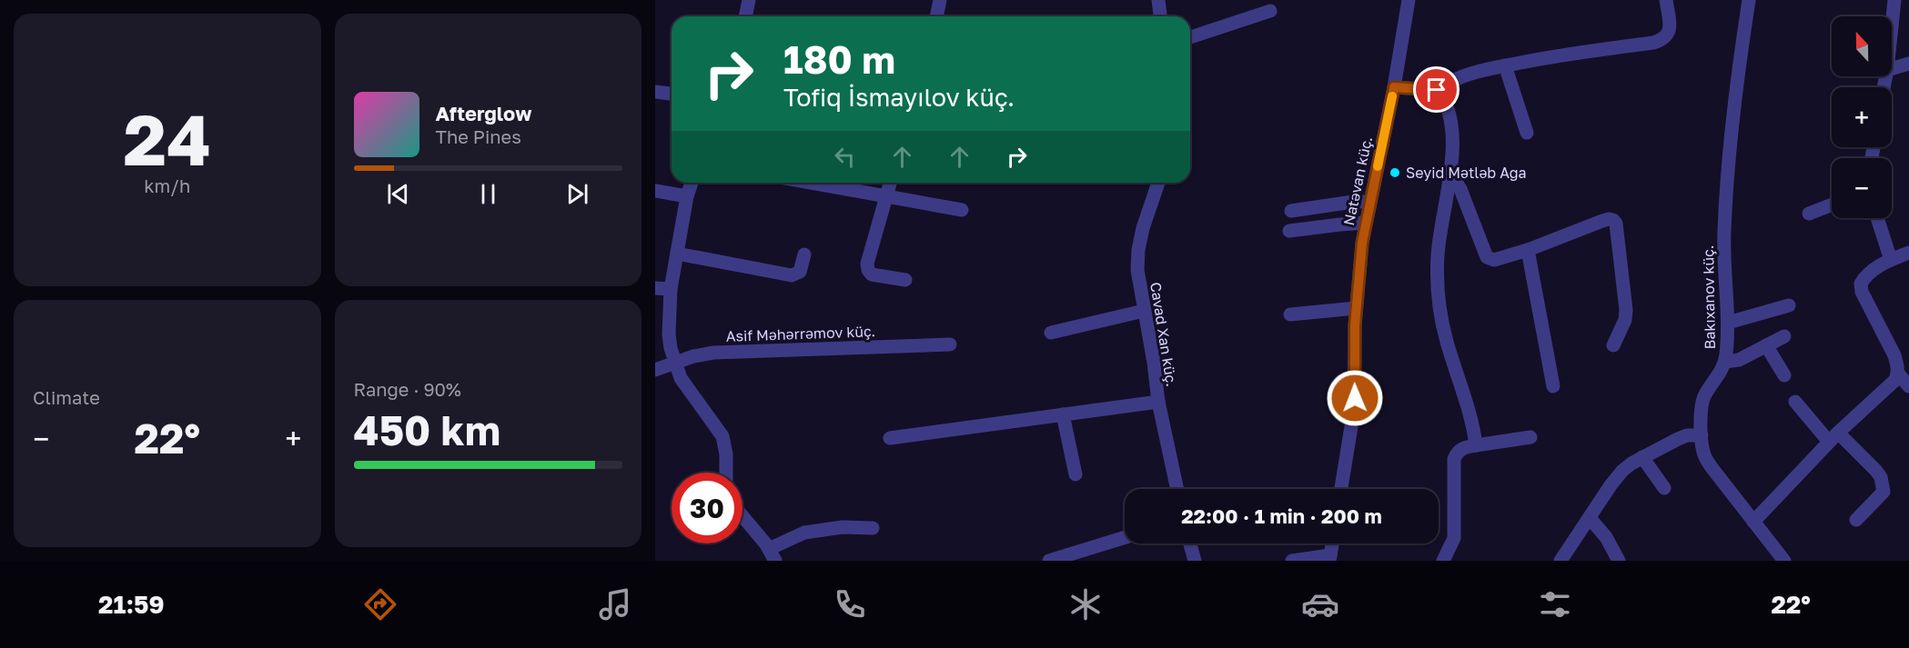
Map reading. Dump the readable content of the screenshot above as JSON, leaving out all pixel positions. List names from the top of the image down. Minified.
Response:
{"streets":{"street":["Natəvan küç.","Bakıxanov küç.","Asif Məhərrəmov küç.","Cavad Xan küç."]},"places":["Seyid Mətləb Ağa"],"north":"top","page":{"tile":[["24","km/h"],"Climate",["Range · 90%","450 km"]],"map_buttons":["+","−"],"turn":["180 m","Tofiq İsmayılov küç."],"song":["Afterglow","The Pines"],"heat":["−","22°","+"],"limit":"30","trip":"22:00 · 1 min · 200 m","tabs":["21:59","22°"]}}
